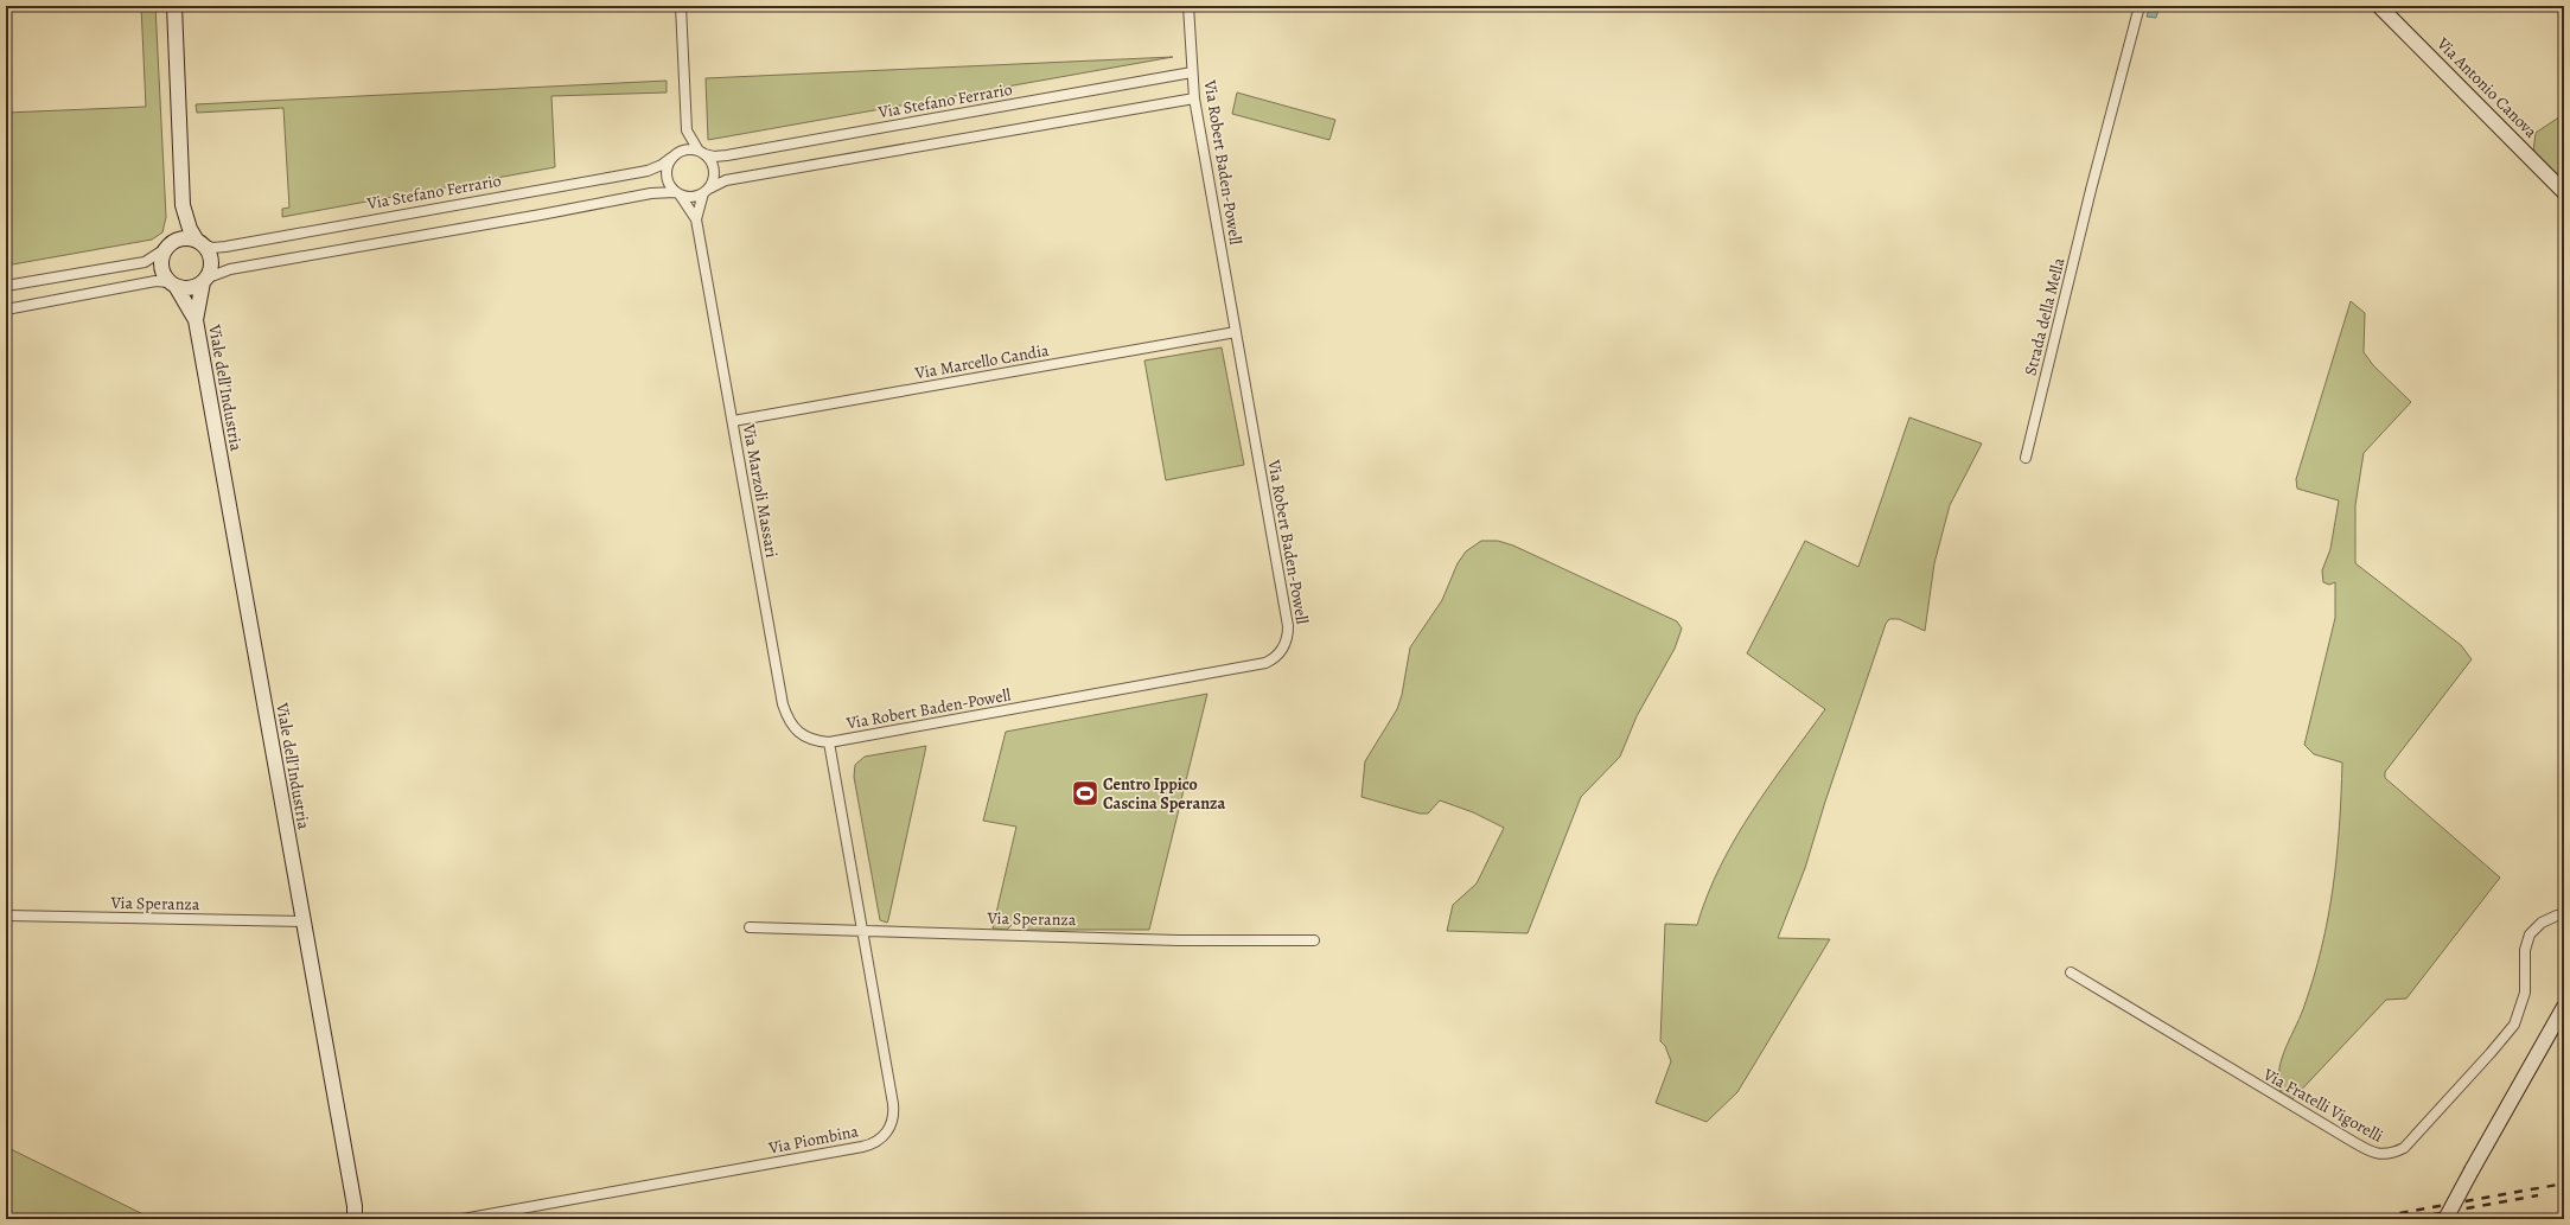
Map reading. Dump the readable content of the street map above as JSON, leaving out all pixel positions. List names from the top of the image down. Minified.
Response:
{"streets":{"street":["Via Antonio Canova","Via Stefano Ferrario","Via Robert Baden-Powell","Strada della Mella","Via Marcello Candia","Viale dell'Industria","Via Marzoli Massari","Via Speranza","Via Fratelli Vigorelli","Via Piombina"]},"crossings":[["Via Stefano Ferrario","Via Robert Baden-Powell"],["Via Stefano Ferrario","Via Marzoli Massari"],["Via Robert Baden-Powell","Via Marcello Candia"],["Via Robert Baden-Powell","Via Marzoli Massari"],["Via Robert Baden-Powell","Via Piombina"],["Via Marcello Candia","Via Marzoli Massari"],["Viale dell'Industria","Via Speranza"],["Via Marzoli Massari","Via Piombina"],["Via Speranza","Via Piombina"]],"places":{"sports":["Centro Ippico Cascina Speranza"]}}
